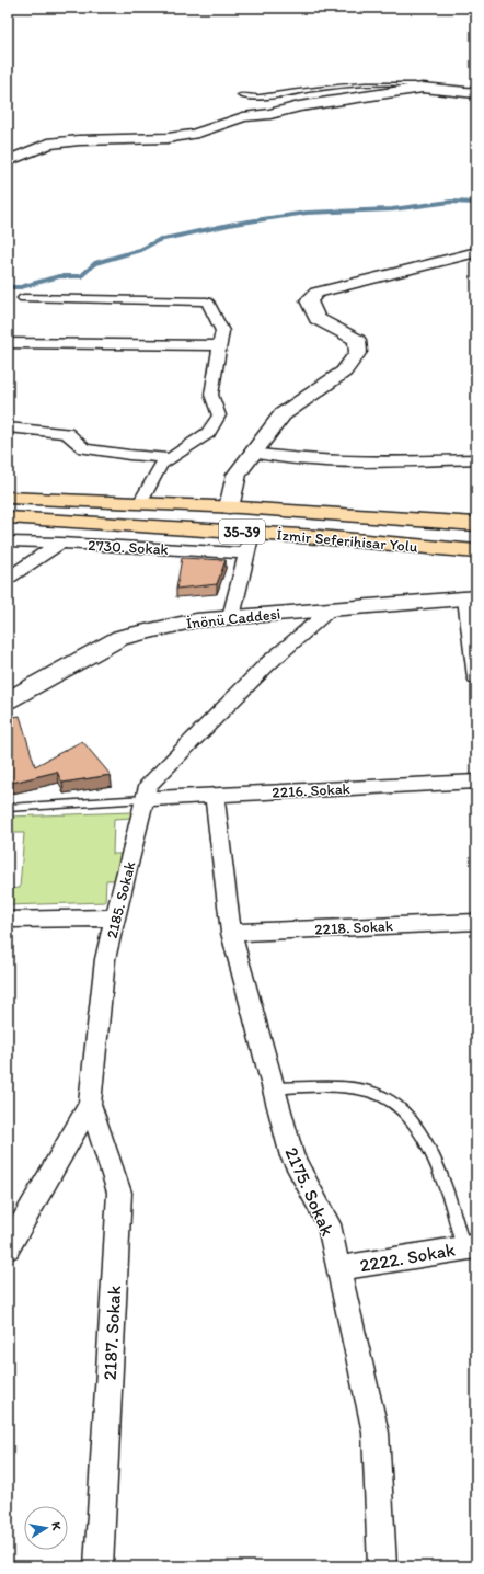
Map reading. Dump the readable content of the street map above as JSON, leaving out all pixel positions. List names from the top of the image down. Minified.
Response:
{"streets":{"main road":["35-39","İzmir Seferihisar Yolu"],"street":["2730. Sokak","İnönü Caddesi","2216. Sokak","2185. Sokak","2218. Sokak","2175. Sokak","2222. Sokak","2187. Sokak"]},"crossings":[["İnönü Caddesi","2185. Sokak"],["2216. Sokak","2185. Sokak"],["2216. Sokak","2175. Sokak"],["2185. Sokak","2187. Sokak"],["2218. Sokak","2175. Sokak"],["2175. Sokak","2222. Sokak"]],"north":"right"}
